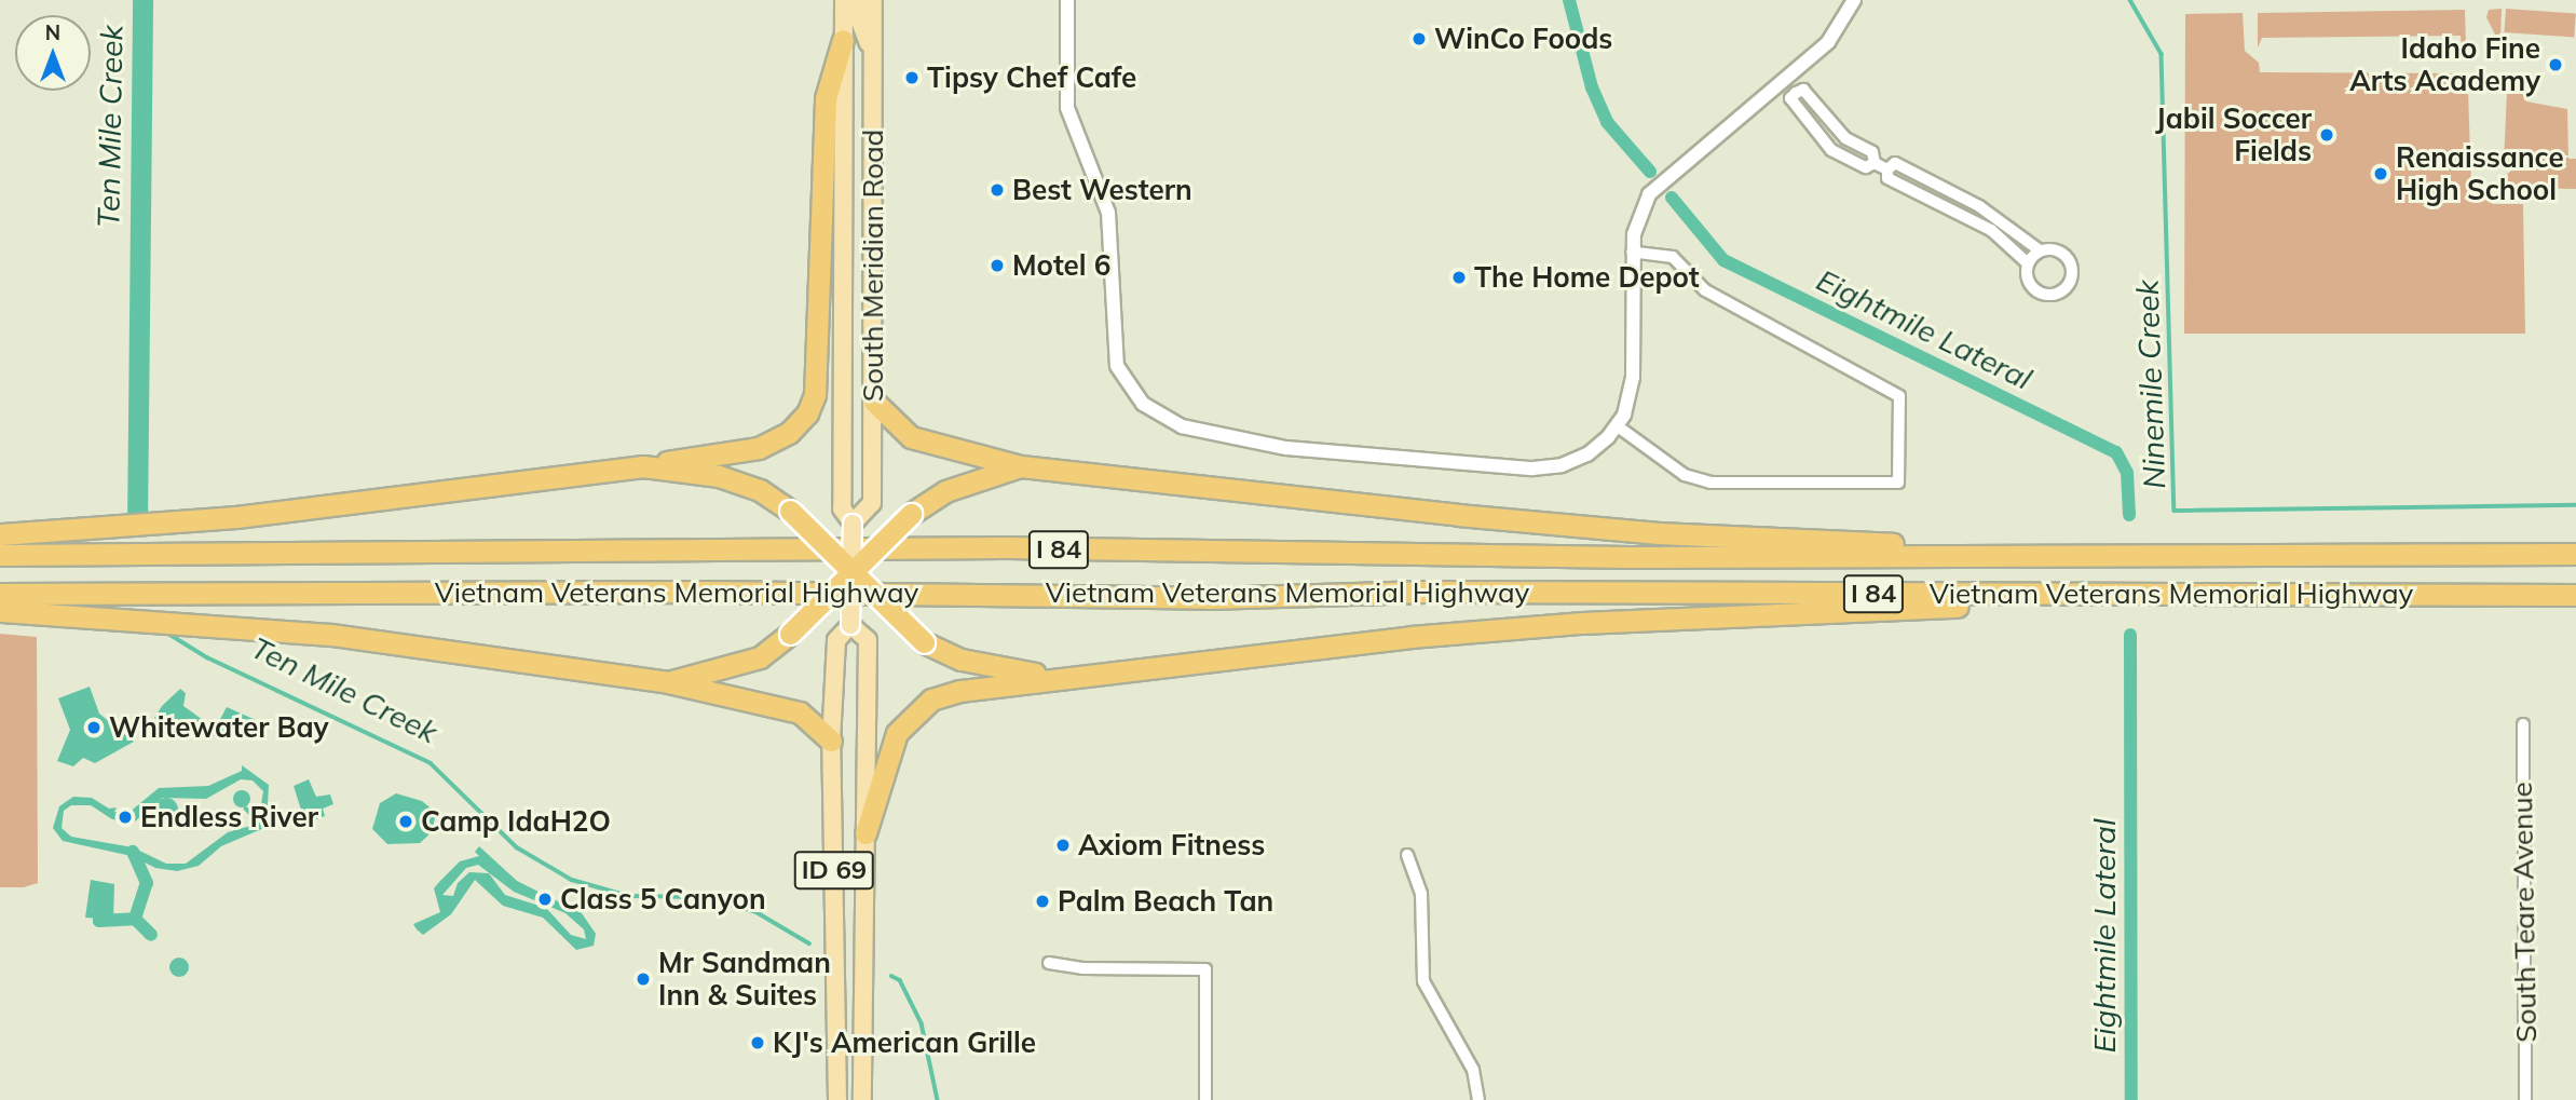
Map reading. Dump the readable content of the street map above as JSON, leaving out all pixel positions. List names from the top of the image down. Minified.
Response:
{"streets":{"highway":["I 84","Vietnam Veterans Memorial Highway"],"main road":["South Meridian Road","ID 69"],"street":["South Teare Avenue"]},"crossings":[["South Meridian Road","ID 69"]],"water":["Ten Mile Creek","Eightmile Lateral","Ninemile Creek"],"places":["WinCo Foods","Idaho Fine Arts Academy","Tipsy Chef Cafe","Jabil Soccer Fields","Renaissance High School","Best Western","Motel 6","The Home Depot","Whitewater Bay","Endless River","Camp IdaH2O","Axiom Fitness","Class 5 Canyon","Palm Beach Tan","Mr Sandman Inn & Suites","KJ's American Grille"],"north":"top"}
